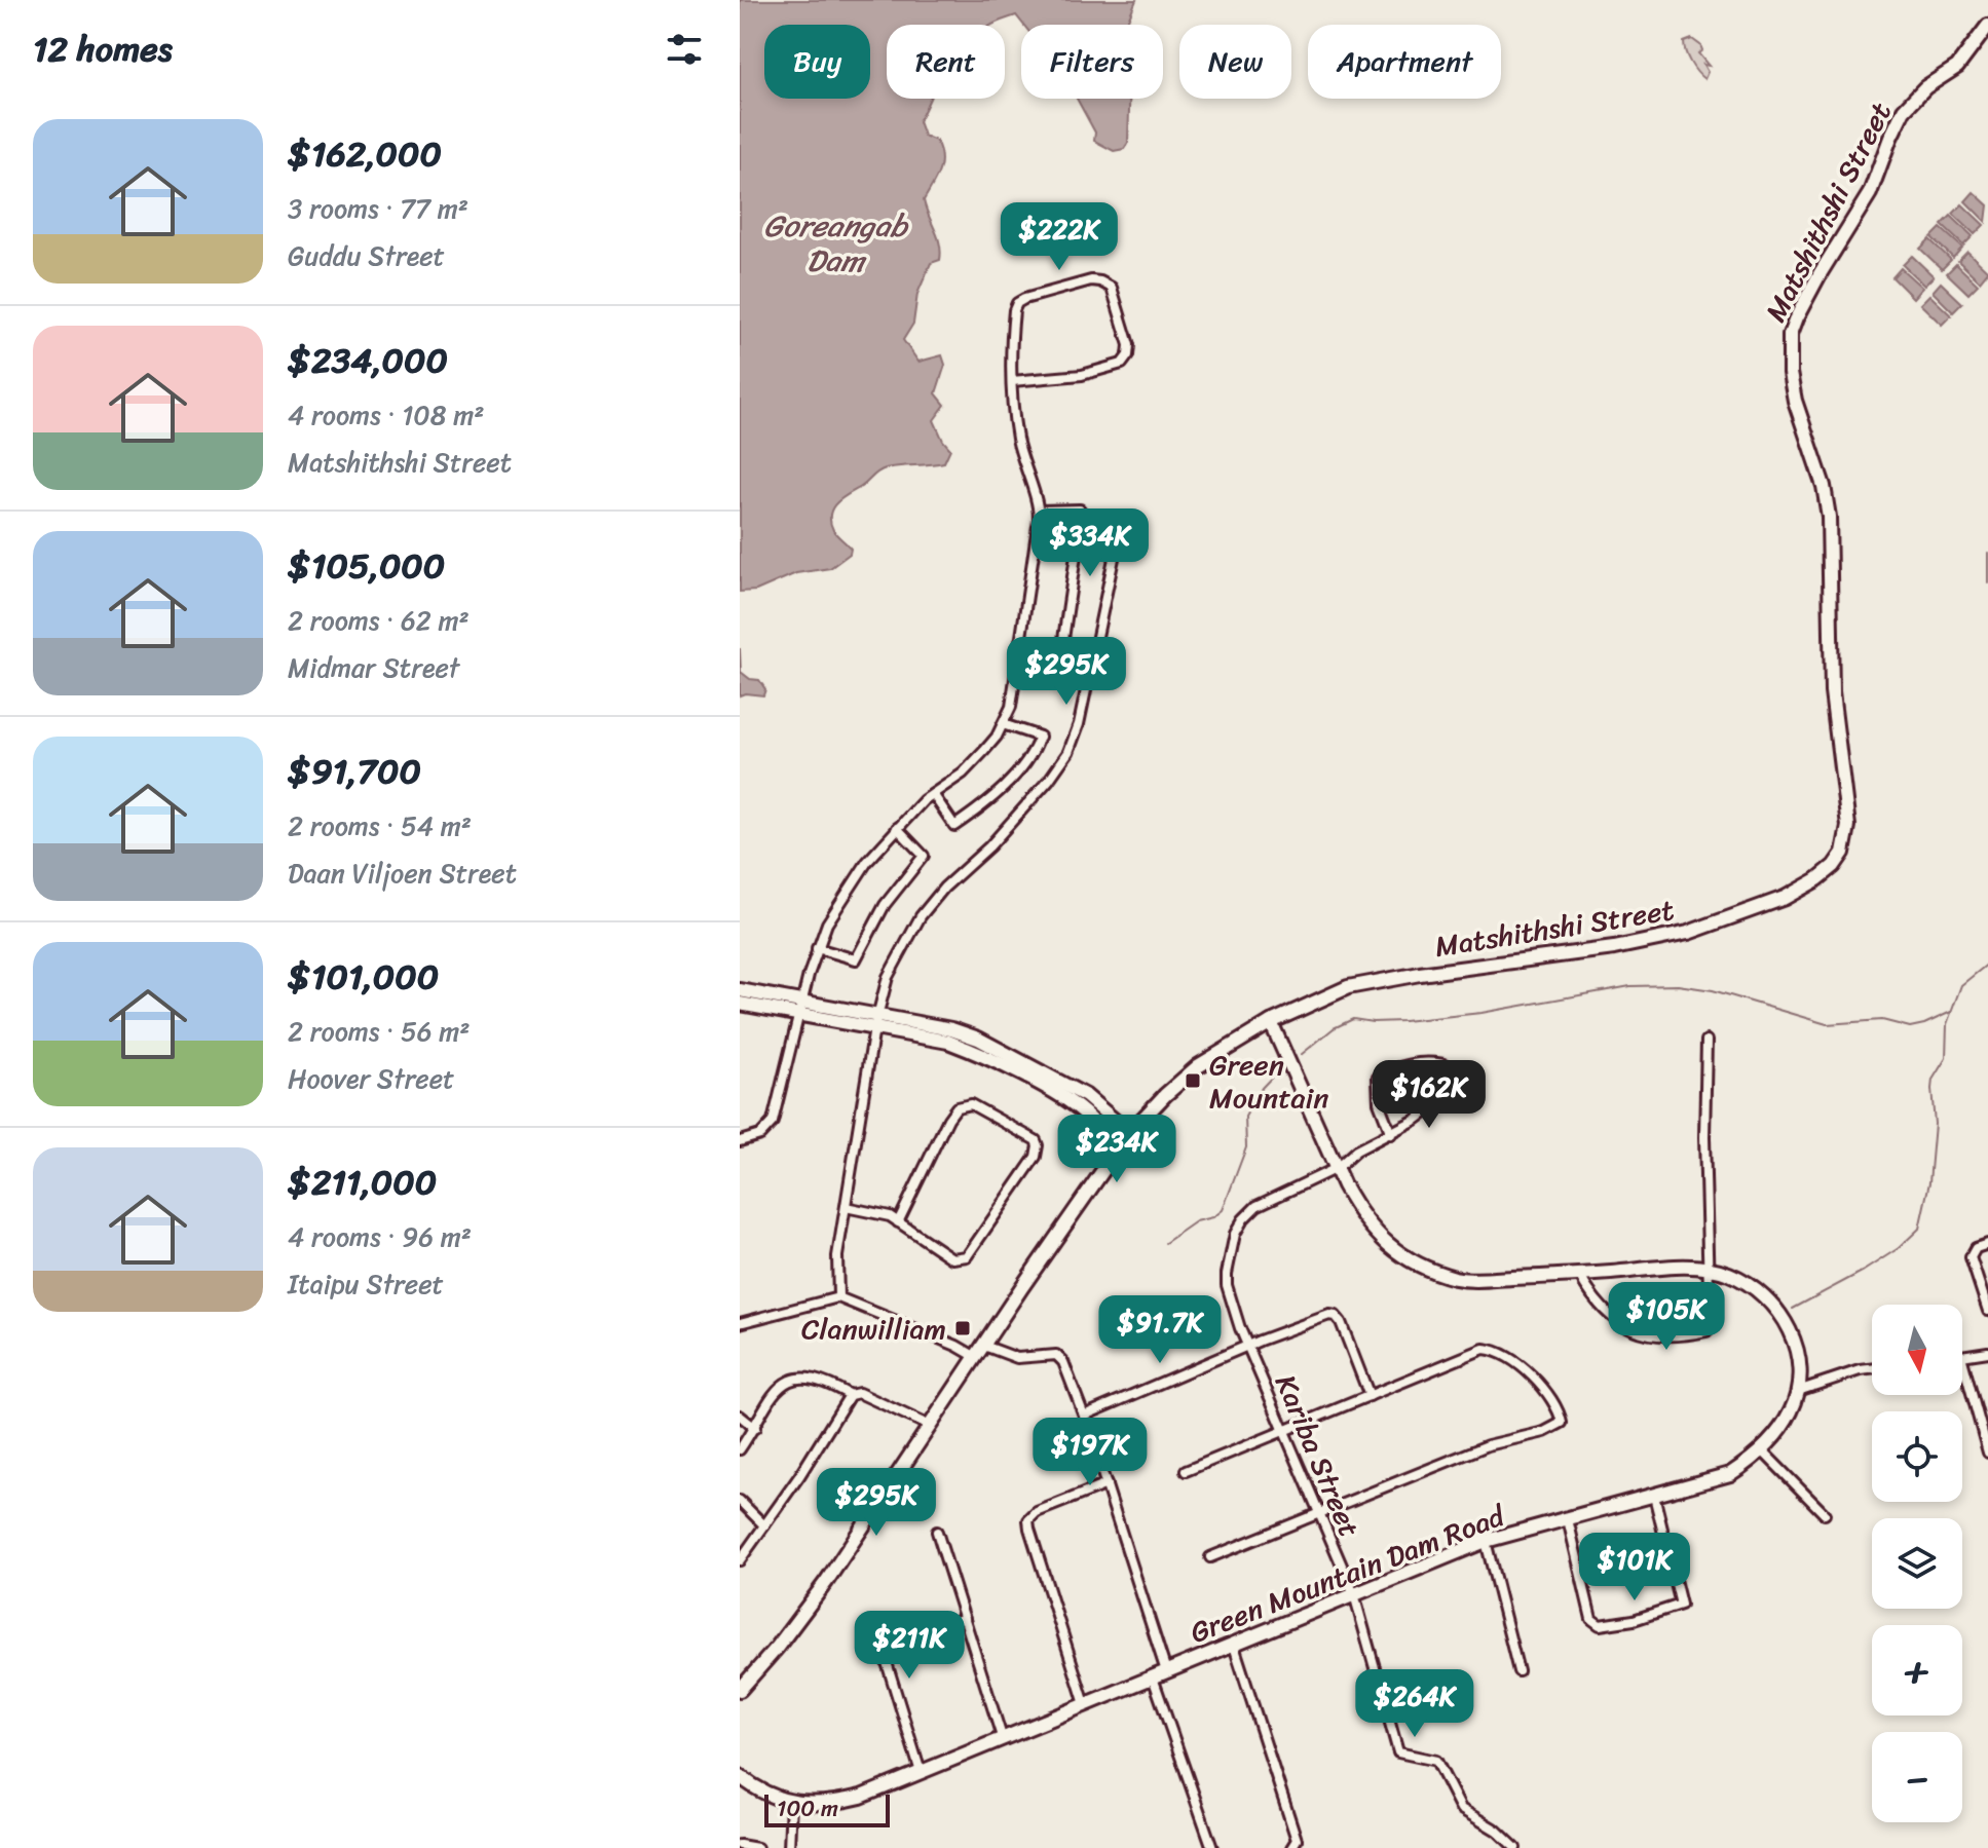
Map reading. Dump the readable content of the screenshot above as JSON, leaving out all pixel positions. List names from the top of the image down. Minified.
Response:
{"streets":{"street":["Matshithshi Street","Kariba Street","Green Mountain Dam Road"]},"crossings":[["Matshithshi Street","Green Mountain Dam Road"],["Kariba Street","Green Mountain Dam Road"]],"water":["Goreangab Dam"],"places":{"transit":["Green Mountain","Clanwilliam"]},"scale_bar":"100 m","north":"bottom","page":{"heading":"12 homes","chip":["Buy","Rent","Filters","New","Apartment"],"list":[{"name":"$162,000","note":"3 rooms · 77 m² · Guddu Street"},{"name":"$234,000","note":"4 rooms · 108 m² · Matshithshi Street"},{"name":"$105,000","note":"2 rooms · 62 m² · Midmar Street"},{"name":"$91,700","note":"2 rooms · 54 m² · Daan Viljoen Street"},{"name":"$101,000","note":"2 rooms · 56 m² · Hoover Street"},{"name":"$211,000","note":"4 rooms · 96 m² · Itaipu Street"}],"price":["$222K","$334K","$295K","$162K","$234K","$105K","$91.7K","$197K","$295K","$101K","$211K","$264K"],"map_buttons":["+","−"],"scale":"100 m"}}
